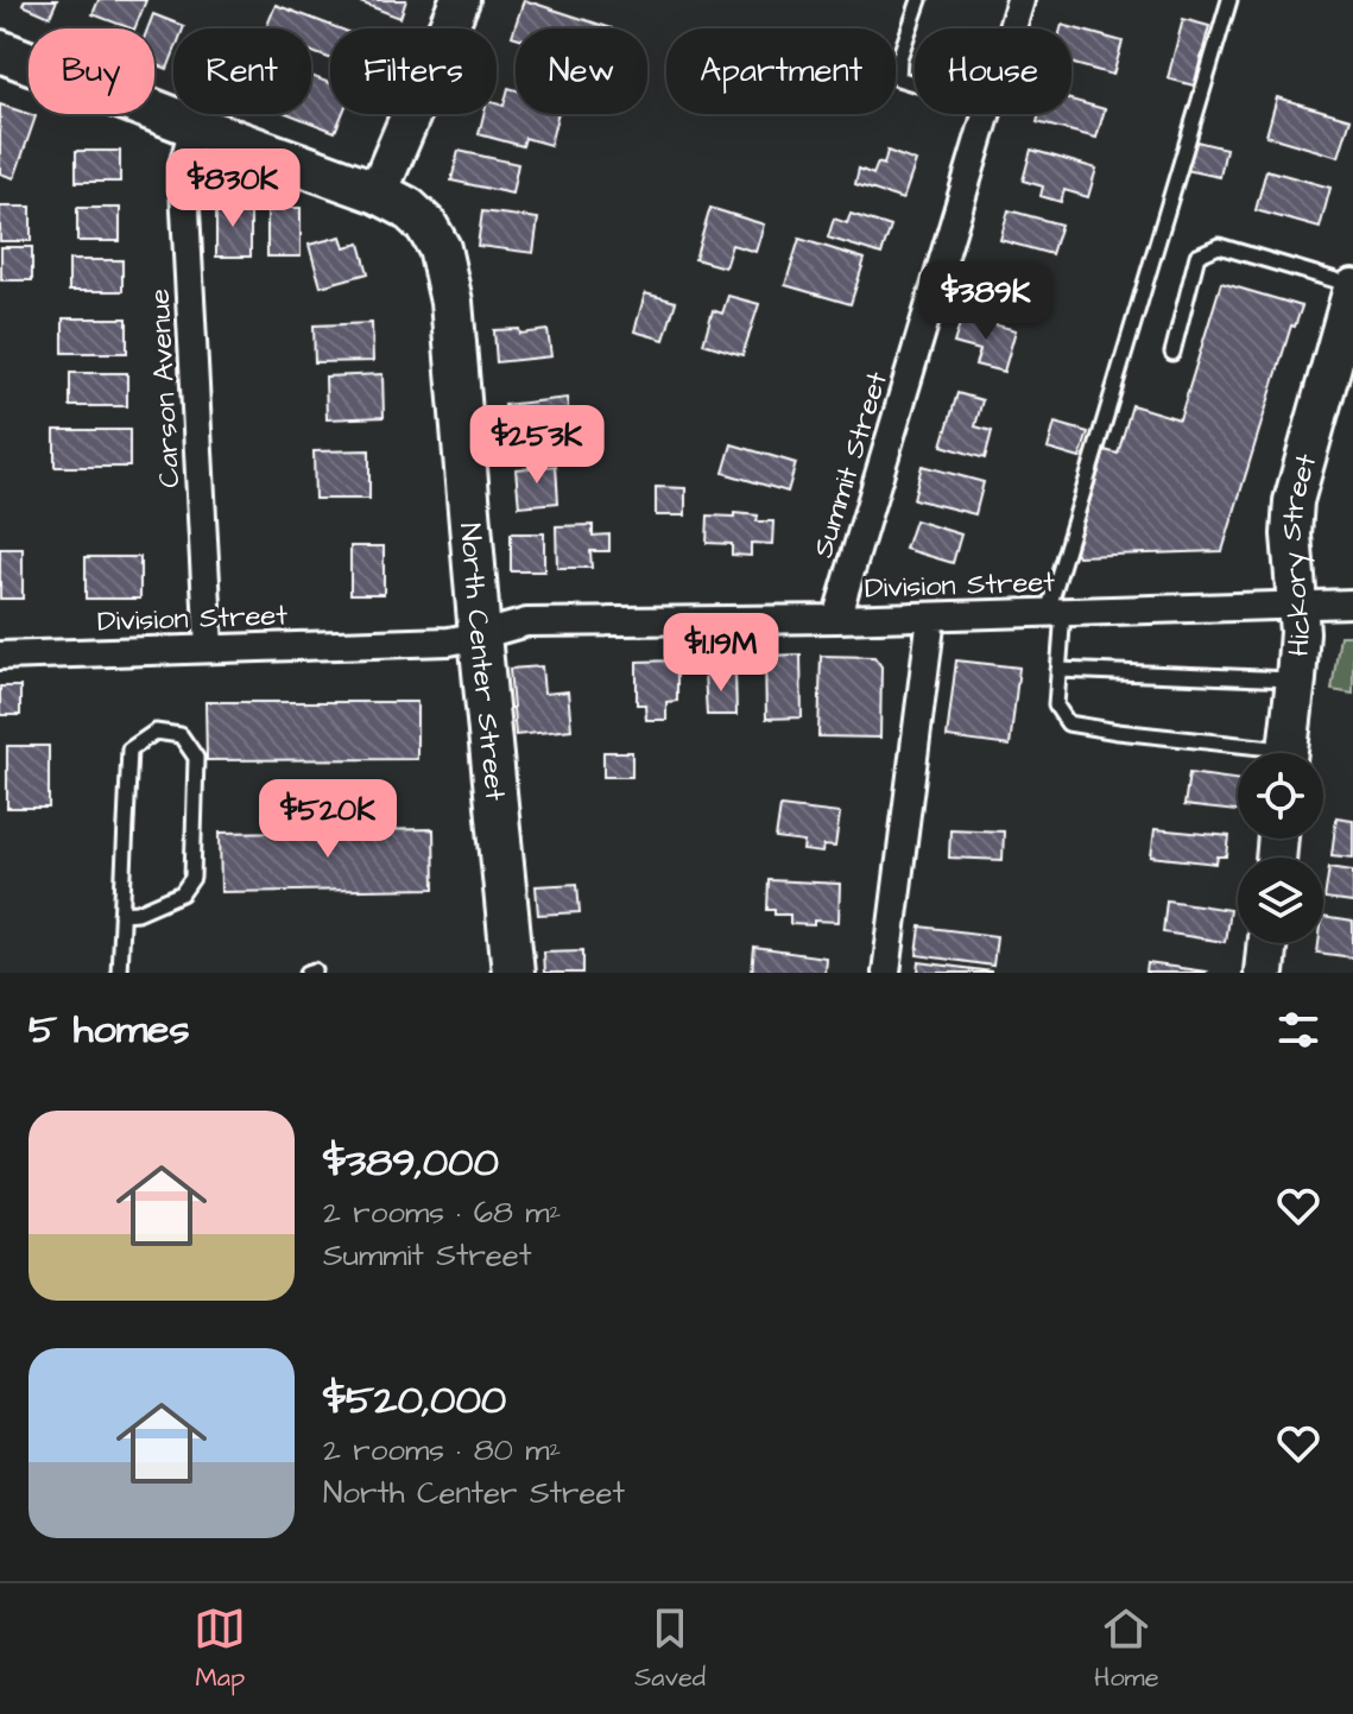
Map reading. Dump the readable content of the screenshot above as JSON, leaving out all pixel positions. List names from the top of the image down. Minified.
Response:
{"streets":{"main road":["North Center Street"],"street":["Carson Avenue","Summit Street","Hickory Street","Division Street"]},"crossings":[["Carson Avenue","Division Street"],["Carson Avenue","North Center Street"],["Summit Street","Division Street"],["Hickory Street","Division Street"],["Division Street","North Center Street"]],"page":{"chip":["Buy","Rent","Filters","New","Apartment","House"],"price":["$830K","$389K","$253K","$1.19M","$520K"],"heading":"5 homes","list":[{"name":"$389,000","note":"2 rooms · 68 m² · Summit Street"},{"name":"$520,000","note":"2 rooms · 80 m² · North Center Street"}],"tabs":["Map","Saved","Home"]}}
